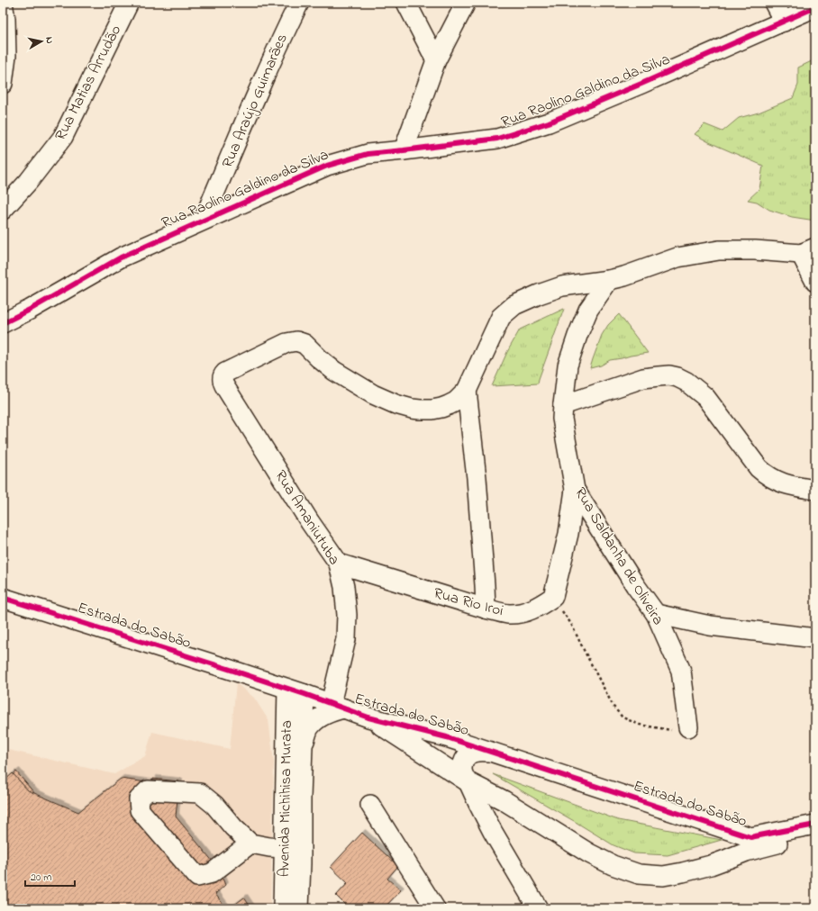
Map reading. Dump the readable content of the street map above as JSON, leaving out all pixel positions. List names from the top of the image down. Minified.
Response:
{"streets":{"street":["Rua Matias Arrudão","Rua Raolino Galdino da Silva","Rua Araújo Guimarães","Rua Amaniutuba","Rua Saldanha de Oliveira","Rua Rio Iroi","Estrada do Sabão","Avenida Michihisa Murata"]},"crossings":[["Rua Raolino Galdino da Silva","Rua Araújo Guimarães"],["Rua Amaniutuba","Rua Rio Iroi"],["Rua Amaniutuba","Estrada do Sabão"],["Estrada do Sabão","Avenida Michihisa Murata"]],"scale_bar":"20 m","north":"right"}
